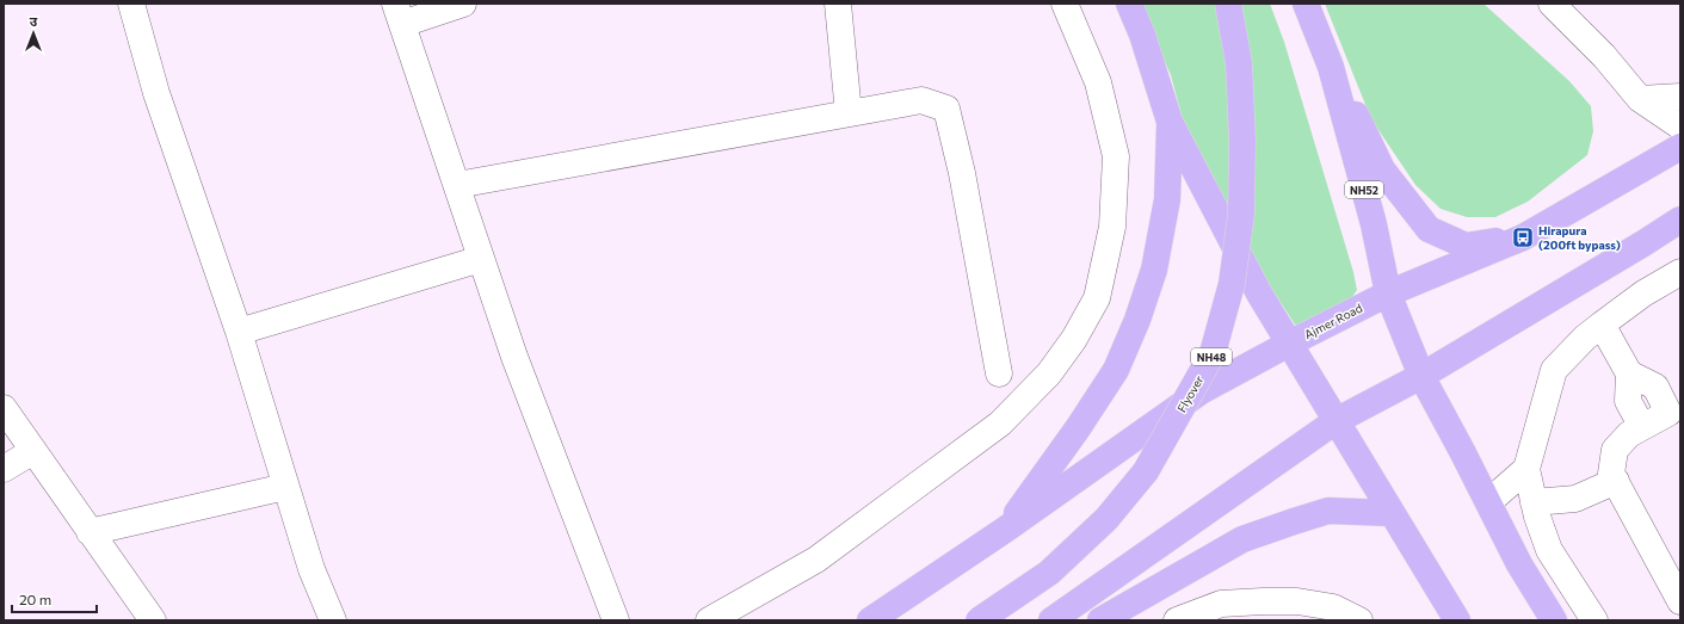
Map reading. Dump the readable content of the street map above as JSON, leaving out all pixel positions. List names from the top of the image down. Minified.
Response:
{"streets":{"highway":["NH52","Ajmer Road","NH48","Flyover"]},"crossings":[["NH52","Ajmer Road"]],"places":{"bus stop":["Hirapura (200ft bypass)"]},"scale_bar":"20 m","north":"top"}
